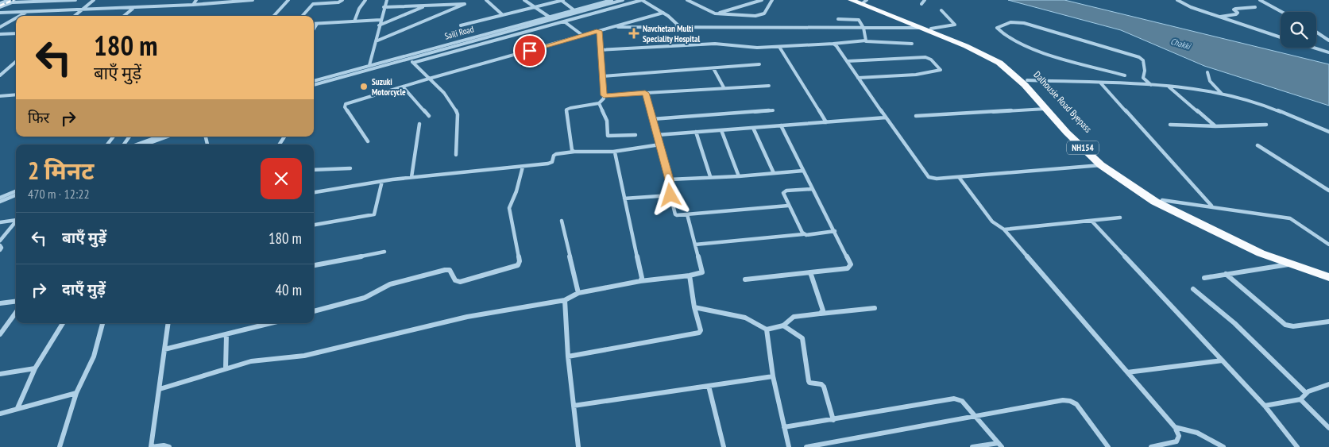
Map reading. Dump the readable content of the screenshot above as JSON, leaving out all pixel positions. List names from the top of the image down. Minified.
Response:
{"streets":{"highway":["Dalhousie Road Byepass","NH154"],"street":["Saili Road"]},"water":["Chakki"],"places":{"health":["Navchetan Multi Speciality Hospital"],"other":["Suzuki Motorcycle"]},"page":{"turn":["180 m","बाएँ मुड़ें"],"then":"फिर","heading":["2 मिनट","470 m · 12:22"],"list":[{"name":"बाएँ मुड़ें","value":"180 m"},{"name":"दाएँ मुड़ें","value":"40 m"}]}}
